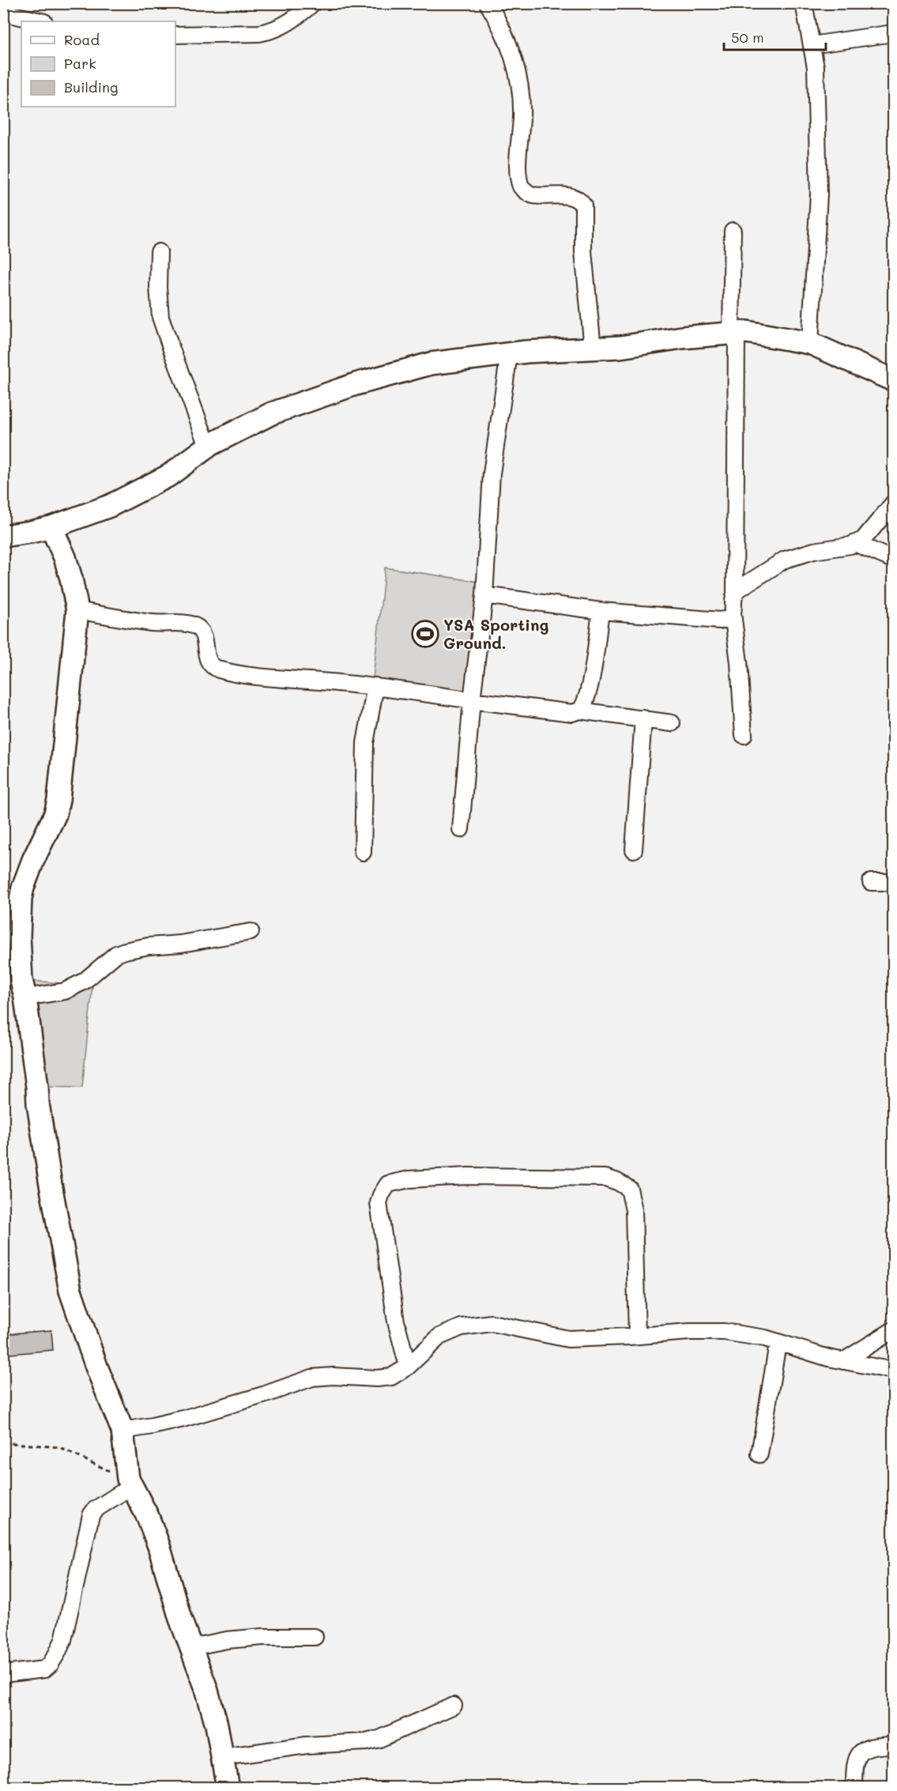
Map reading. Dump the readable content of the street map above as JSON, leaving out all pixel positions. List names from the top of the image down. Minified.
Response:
{"places":{"sports":["YSA Sporting Ground."]},"legend":["Road","Park","Building"],"scale_bar":"50 m"}
